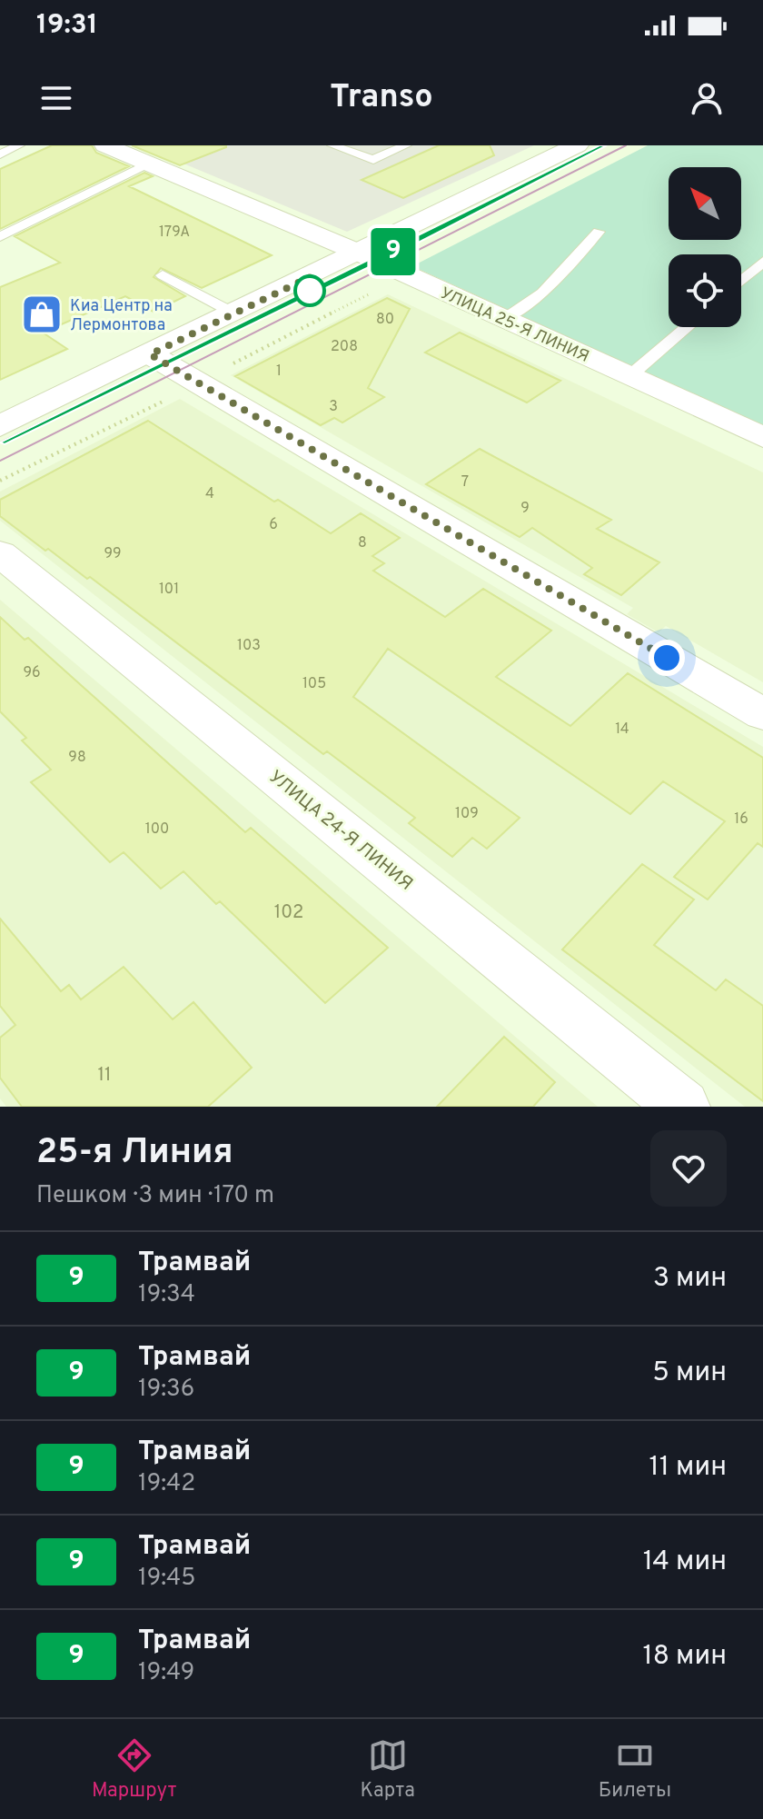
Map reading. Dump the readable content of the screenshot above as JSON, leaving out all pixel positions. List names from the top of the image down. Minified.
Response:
{"streets":{"street":["УЛИЦА 25-Я ЛИНИЯ","УЛИЦА 24-Я ЛИНИЯ"]},"places":{"shop":["Киа Центр на Лермонтова"]},"lines":["tram line 9"],"house_numbers":["179А","80","208","1","3","7","4","9","6","8","99","101","103","96","105","14","98","109","16","100","102","11"],"north":"top left","page":{"status":"19:31","header":"Transo","on_map":"9","heading":["25-я Линия","Пешком · 3 мин · 170 m"],"list":[{"mark":"9","name":"Трамвай","note":"19:34","value":"3 мин"},{"mark":"9","name":"Трамвай","note":"19:36","value":"5 мин"},{"mark":"9","name":"Трамвай","note":"19:42","value":"11 мин"},{"mark":"9","name":"Трамвай","note":"19:45","value":"14 мин"},{"mark":"9","name":"Трамвай","note":"19:49","value":"18 мин"}],"tabs":["Маршрут","Карта","Билеты"]}}
